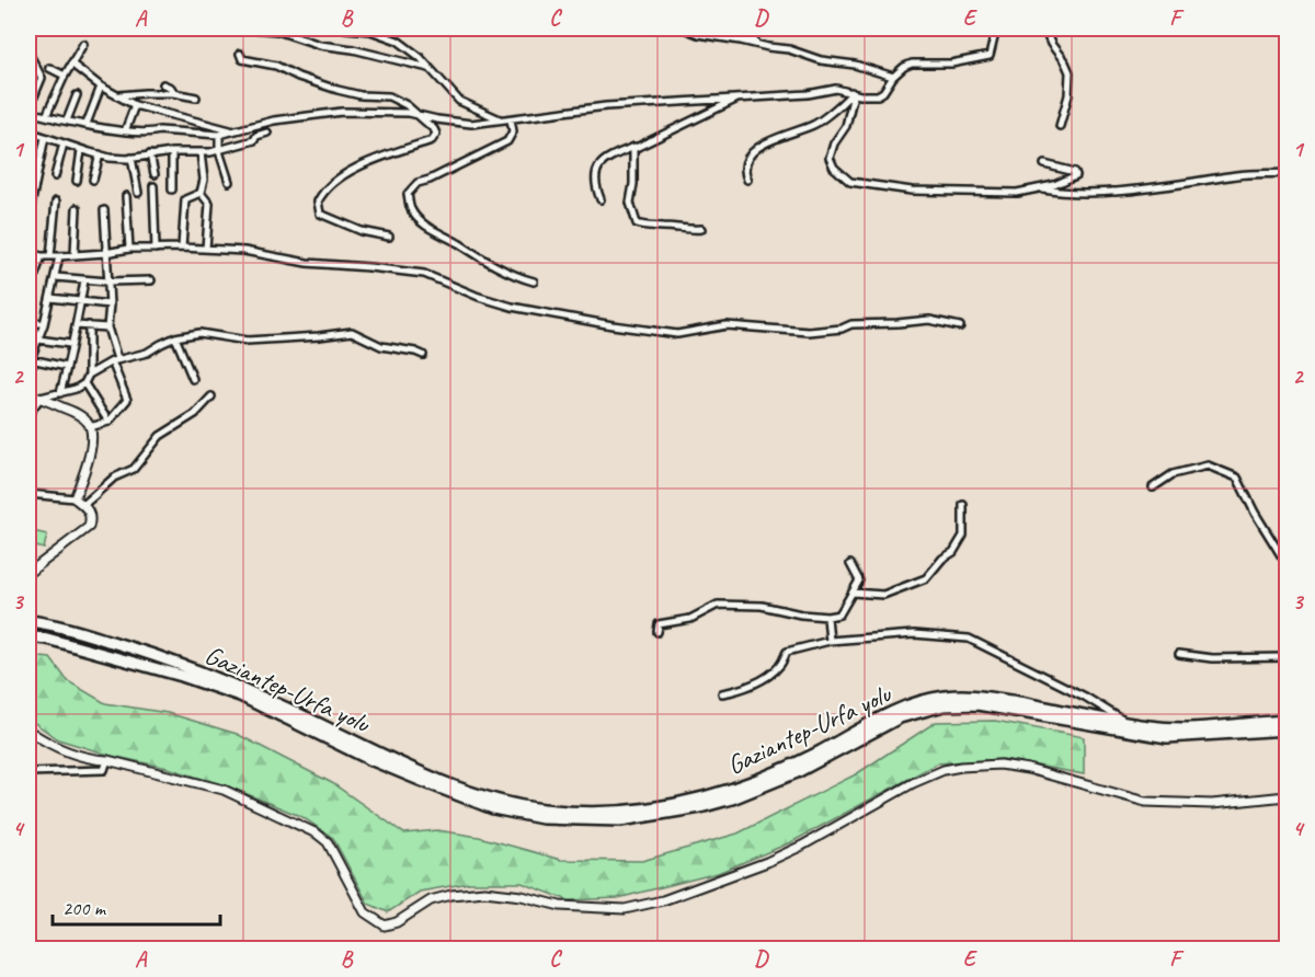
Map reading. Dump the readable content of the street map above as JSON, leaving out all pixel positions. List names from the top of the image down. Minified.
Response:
{"streets":{"highway":["Gaziantep-Urfa yolu"]},"scale_bar":"200 m","grid":{"columns":["A","B","C","D","E","F"],"rows":["1","2","3","4"]}}
